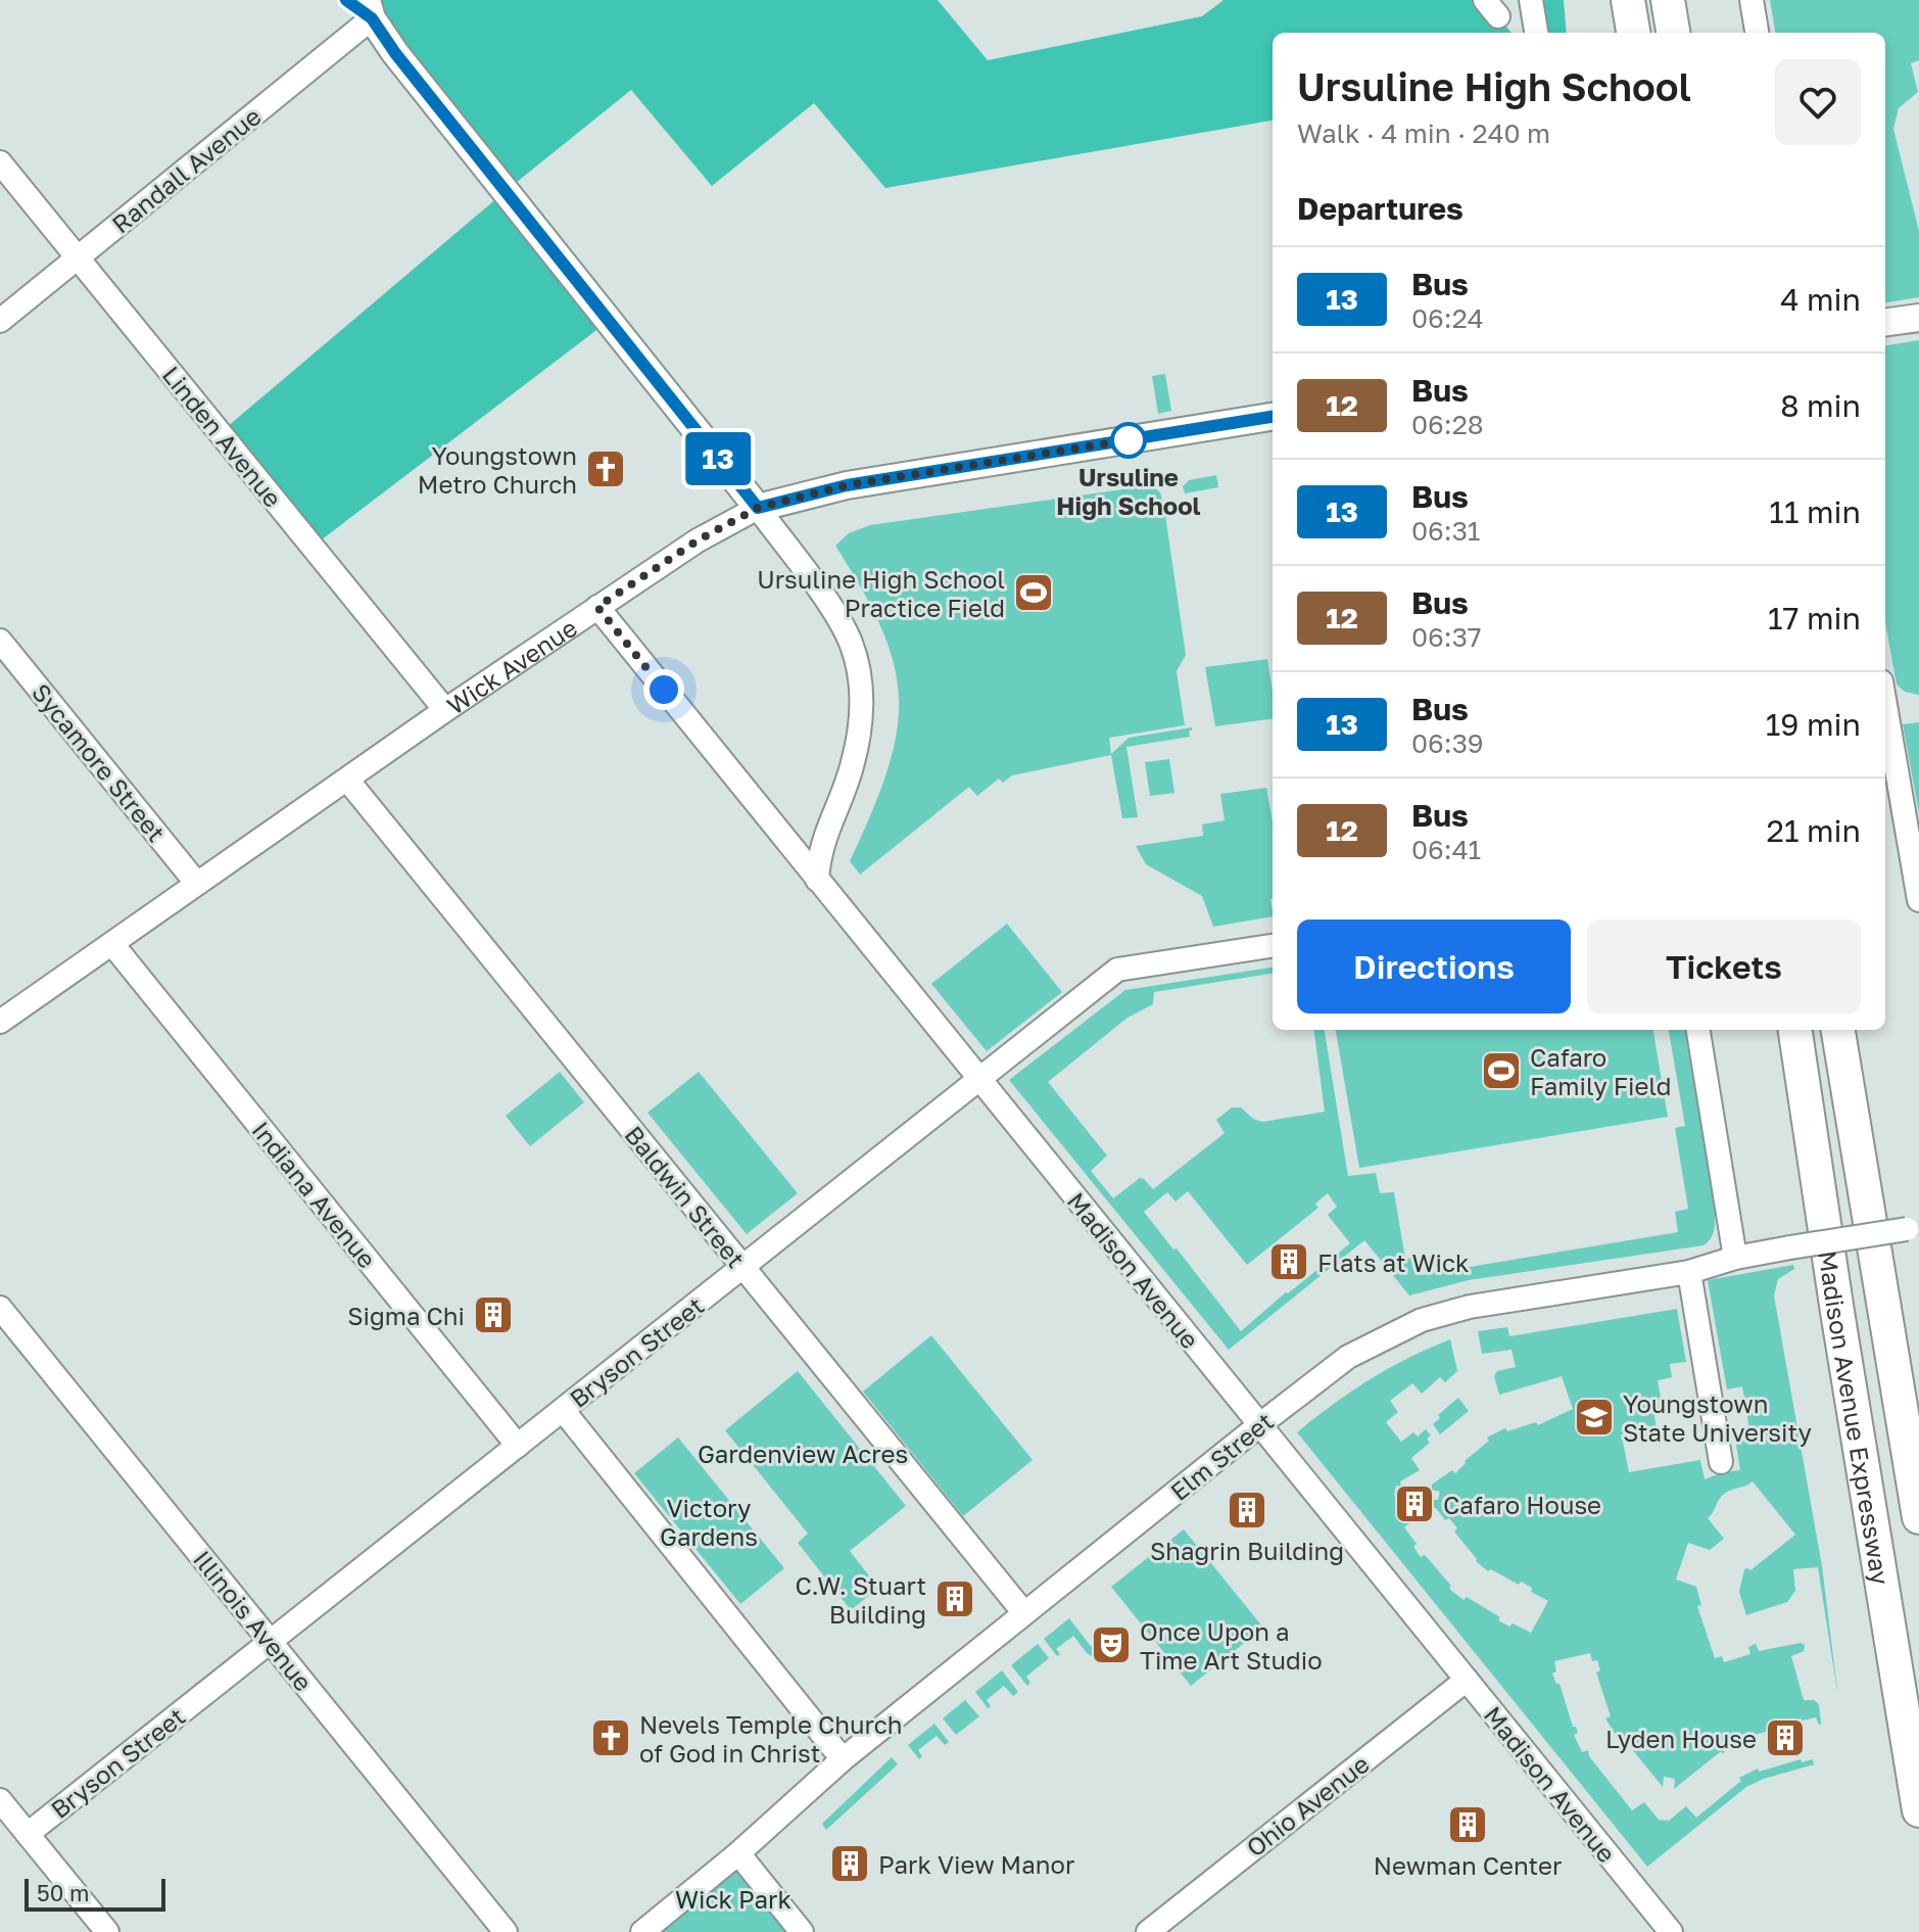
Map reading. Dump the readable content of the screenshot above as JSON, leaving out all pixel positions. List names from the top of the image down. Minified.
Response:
{"streets":{"highway":["Madison Avenue Expressway"],"main road":["Wick Avenue"],"street":["Randall Avenue","Linden Avenue","Sycamore Street","Indiana Avenue","Baldwin Street","Madison Avenue","Bryson Street","Elm Street","Illinois Avenue","Ohio Avenue"]},"crossings":[["Randall Avenue","Linden Avenue"],["Linden Avenue","Wick Avenue"],["Wick Avenue","Sycamore Street"],["Wick Avenue","Indiana Avenue"],["Wick Avenue","Baldwin Street"],["Wick Avenue","Madison Avenue"],["Indiana Avenue","Bryson Street"],["Baldwin Street","Bryson Street"],["Baldwin Street","Elm Street"],["Madison Avenue","Bryson Street"],["Madison Avenue","Elm Street"],["Madison Avenue","Ohio Avenue"],["Bryson Street","Illinois Avenue"]],"parks":["Gardenview Acres","Victory Gardens","Wick Park"],"places":{"other":["Ursuline High School"],"church":["Youngstown Metro Church","Nevels Temple Church of God in Christ"],"sports":["Ursuline High School Practice Field","Cafaro Family Field"],"building":["Flats at Wick","Sigma Chi","Cafaro House","Shagrin Building","C.W. Stuart Building","Lyden House","Newman Center","Park View Manor"],"school or university":["Youngstown State University"],"theatre":["Once Upon a Time Art Studio"]},"lines":["bus line 13"],"scale_bar":"50 m","page":{"on_map":"13","heading":[["Ursuline High School","Walk · 4 min · 240 m"],"Departures"],"list":[{"mark":"13","name":"Bus","note":"06:24","value":"4 min"},{"mark":"12","name":"Bus","note":"06:28","value":"8 min"},{"mark":"13","name":"Bus","note":"06:31","value":"11 min"},{"mark":"12","name":"Bus","note":"06:37","value":"17 min"},{"mark":"13","name":"Bus","note":"06:39","value":"19 min"},{"mark":"12","name":"Bus","note":"06:41","value":"21 min"}],"buttons":["Directions","Tickets"],"scale":"50 m"}}
